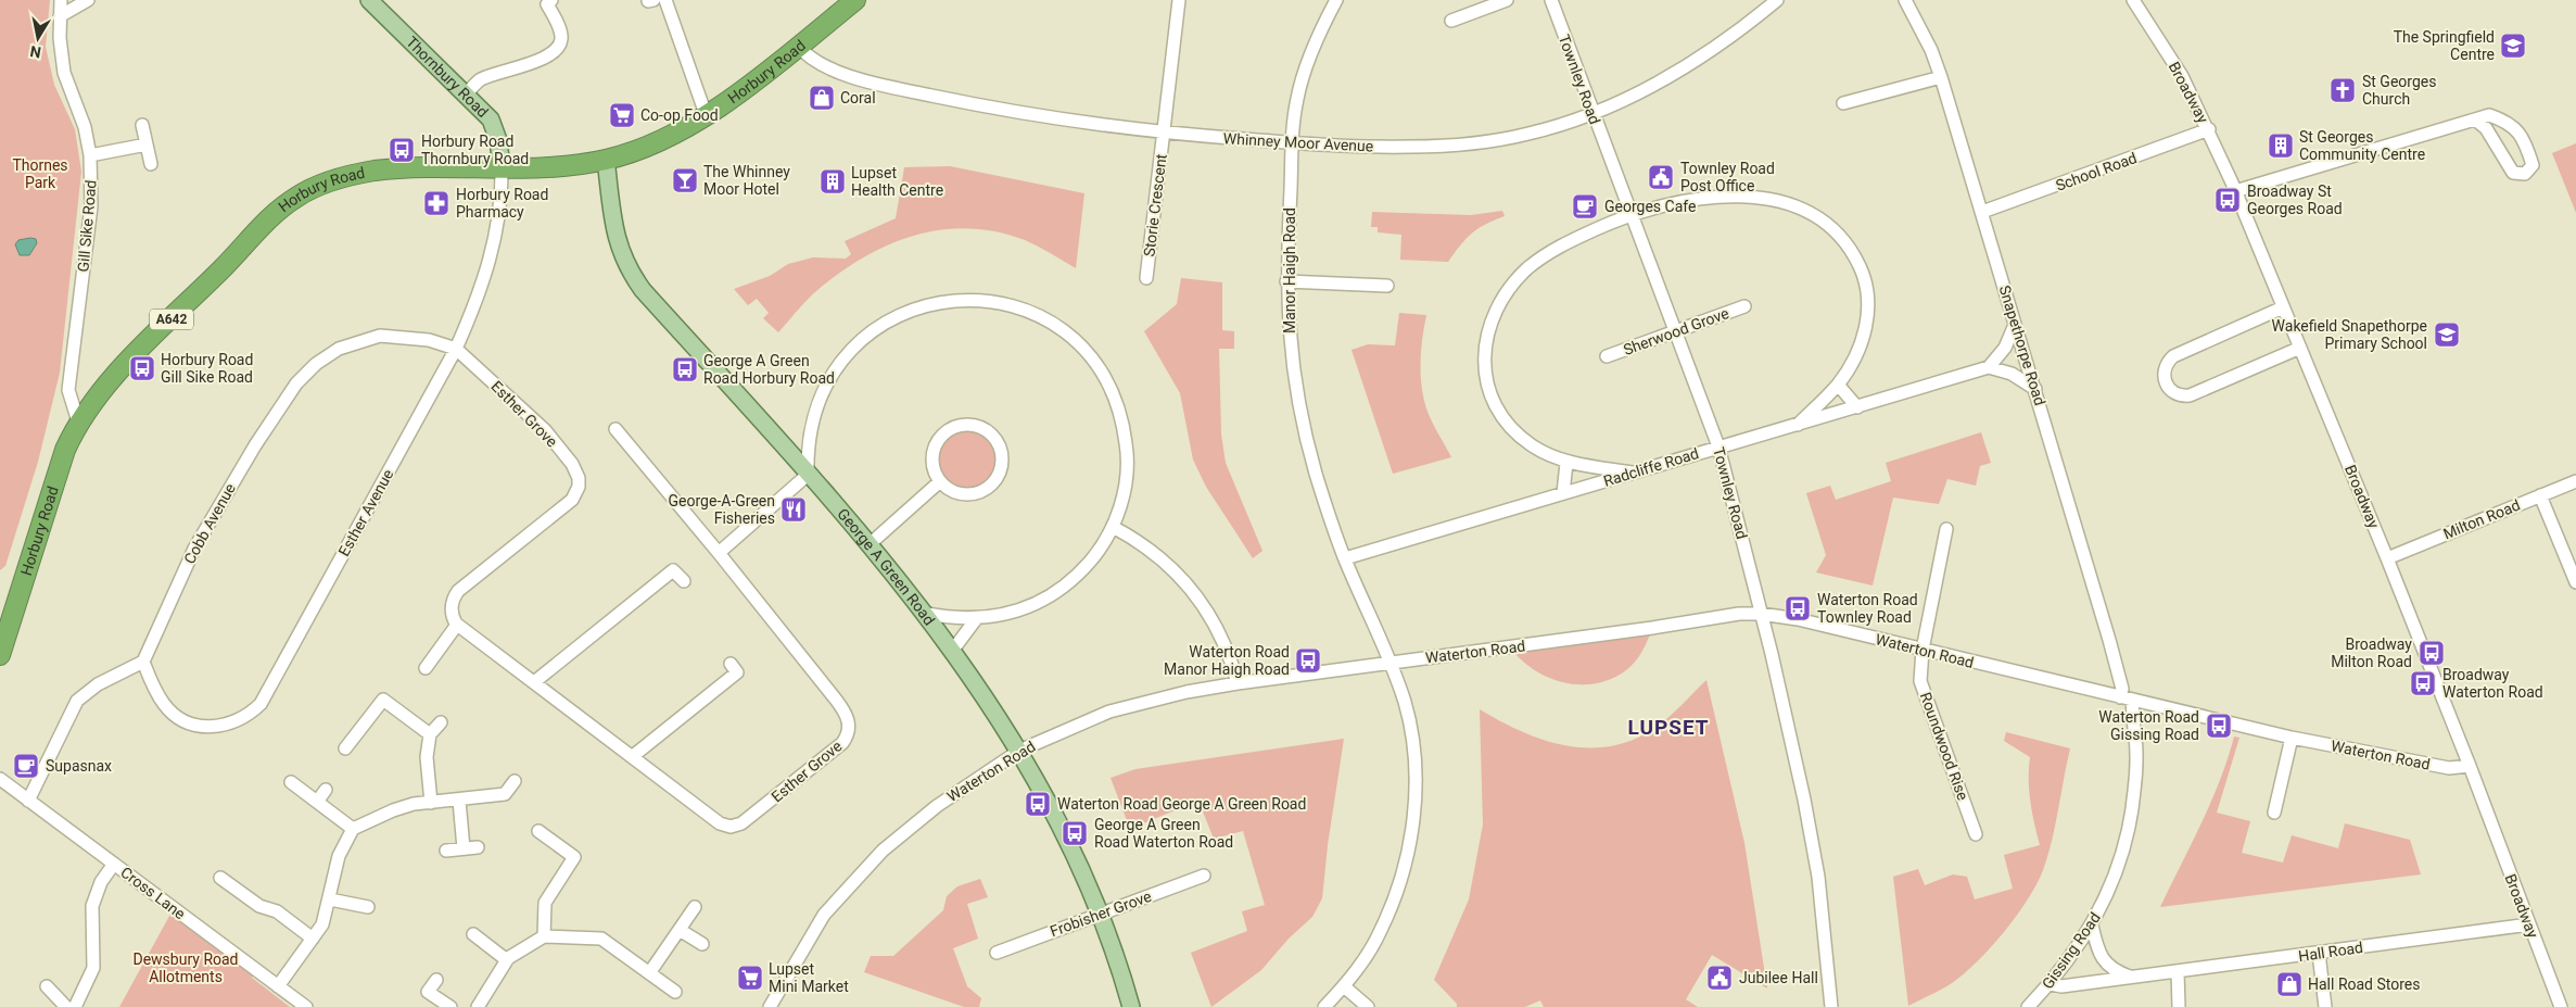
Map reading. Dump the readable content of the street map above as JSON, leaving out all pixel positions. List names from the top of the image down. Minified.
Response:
{"streets":{"highway":["Horbury Road","A642"],"main road":["Thornbury Road","George A Green Road"],"street":["Townley Road","Broadway","Whinney Moor Avenue","School Road","Storie Crescent","Gill Sike Road","Manor Haigh Road","Sherwood Grove","Snapethorpe Road","Esther Grove","Radcliffe Road","Esther Avenue","Milton Road","Cobb Avenue","Waterton Road","Roundwood Rise","Cross Lane","Frobisher Grove","Gissing Road","Hall Road"]},"crossings":[["Horbury Road","Thornbury Road"],["Horbury Road","Whinney Moor Avenue"],["Horbury Road","Gill Sike Road"],["Horbury Road","Esther Avenue"],["Horbury Road","George A Green Road"],["Thornbury Road","Esther Avenue"],["Townley Road","Whinney Moor Avenue"],["Townley Road","Sherwood Grove"],["Townley Road","Radcliffe Road"],["Townley Road","Waterton Road"],["Broadway","School Road"],["Broadway","Milton Road"],["Broadway","Waterton Road"],["Broadway","Hall Road"],["Whinney Moor Avenue","Storie Crescent"],["Whinney Moor Avenue","Manor Haigh Road"],["School Road","Snapethorpe Road"],["Manor Haigh Road","Radcliffe Road"],["Manor Haigh Road","Waterton Road"],["Snapethorpe Road","Waterton Road"],["Snapethorpe Road","Gissing Road"],["Esther Grove","Esther Avenue"],["Esther Grove","Cobb Avenue"],["Esther Avenue","Cobb Avenue"],["George A Green Road","Waterton Road"],["George A Green Road","Frobisher Grove"],["Waterton Road","Roundwood Rise"],["Waterton Road","Gissing Road"],["Gissing Road","Hall Road"]],"districts":["LUPSET"],"parks":["Thornes Park","Dewsbury Road Allotments"],"places":{"school or university":["The Springfield Centre","Wakefield Snapethorpe Primary School"],"church":["St Georges Church"],"shop":["Coral","Hall Road Stores"],"supermarket":["Co-op Food","Lupset Mini Market"],"building":["St Georges Community Centre","Lupset Health Centre"],"bus stop":["Horbury Road Thornbury Road","Broadway St Georges Road","Horbury Road Gill Sike Road","George A Green Road Horbury Road","Waterton Road Townley Road","Broadway Milton Road","Waterton Road Manor Haigh Road","Broadway Waterton Road","Waterton Road Gissing Road","Waterton Road George A Green Road","George A Green Road Waterton Road"],"public building":["Townley Road Post Office","Jubilee Hall"],"bar":["The Whinney Moor Hotel"],"pharmacy":["Horbury Road Pharmacy"],"cafe":["Georges Cafe","Supasnax"],"restaurant":["George-A-Green Fisheries"]},"north":"bottom"}
